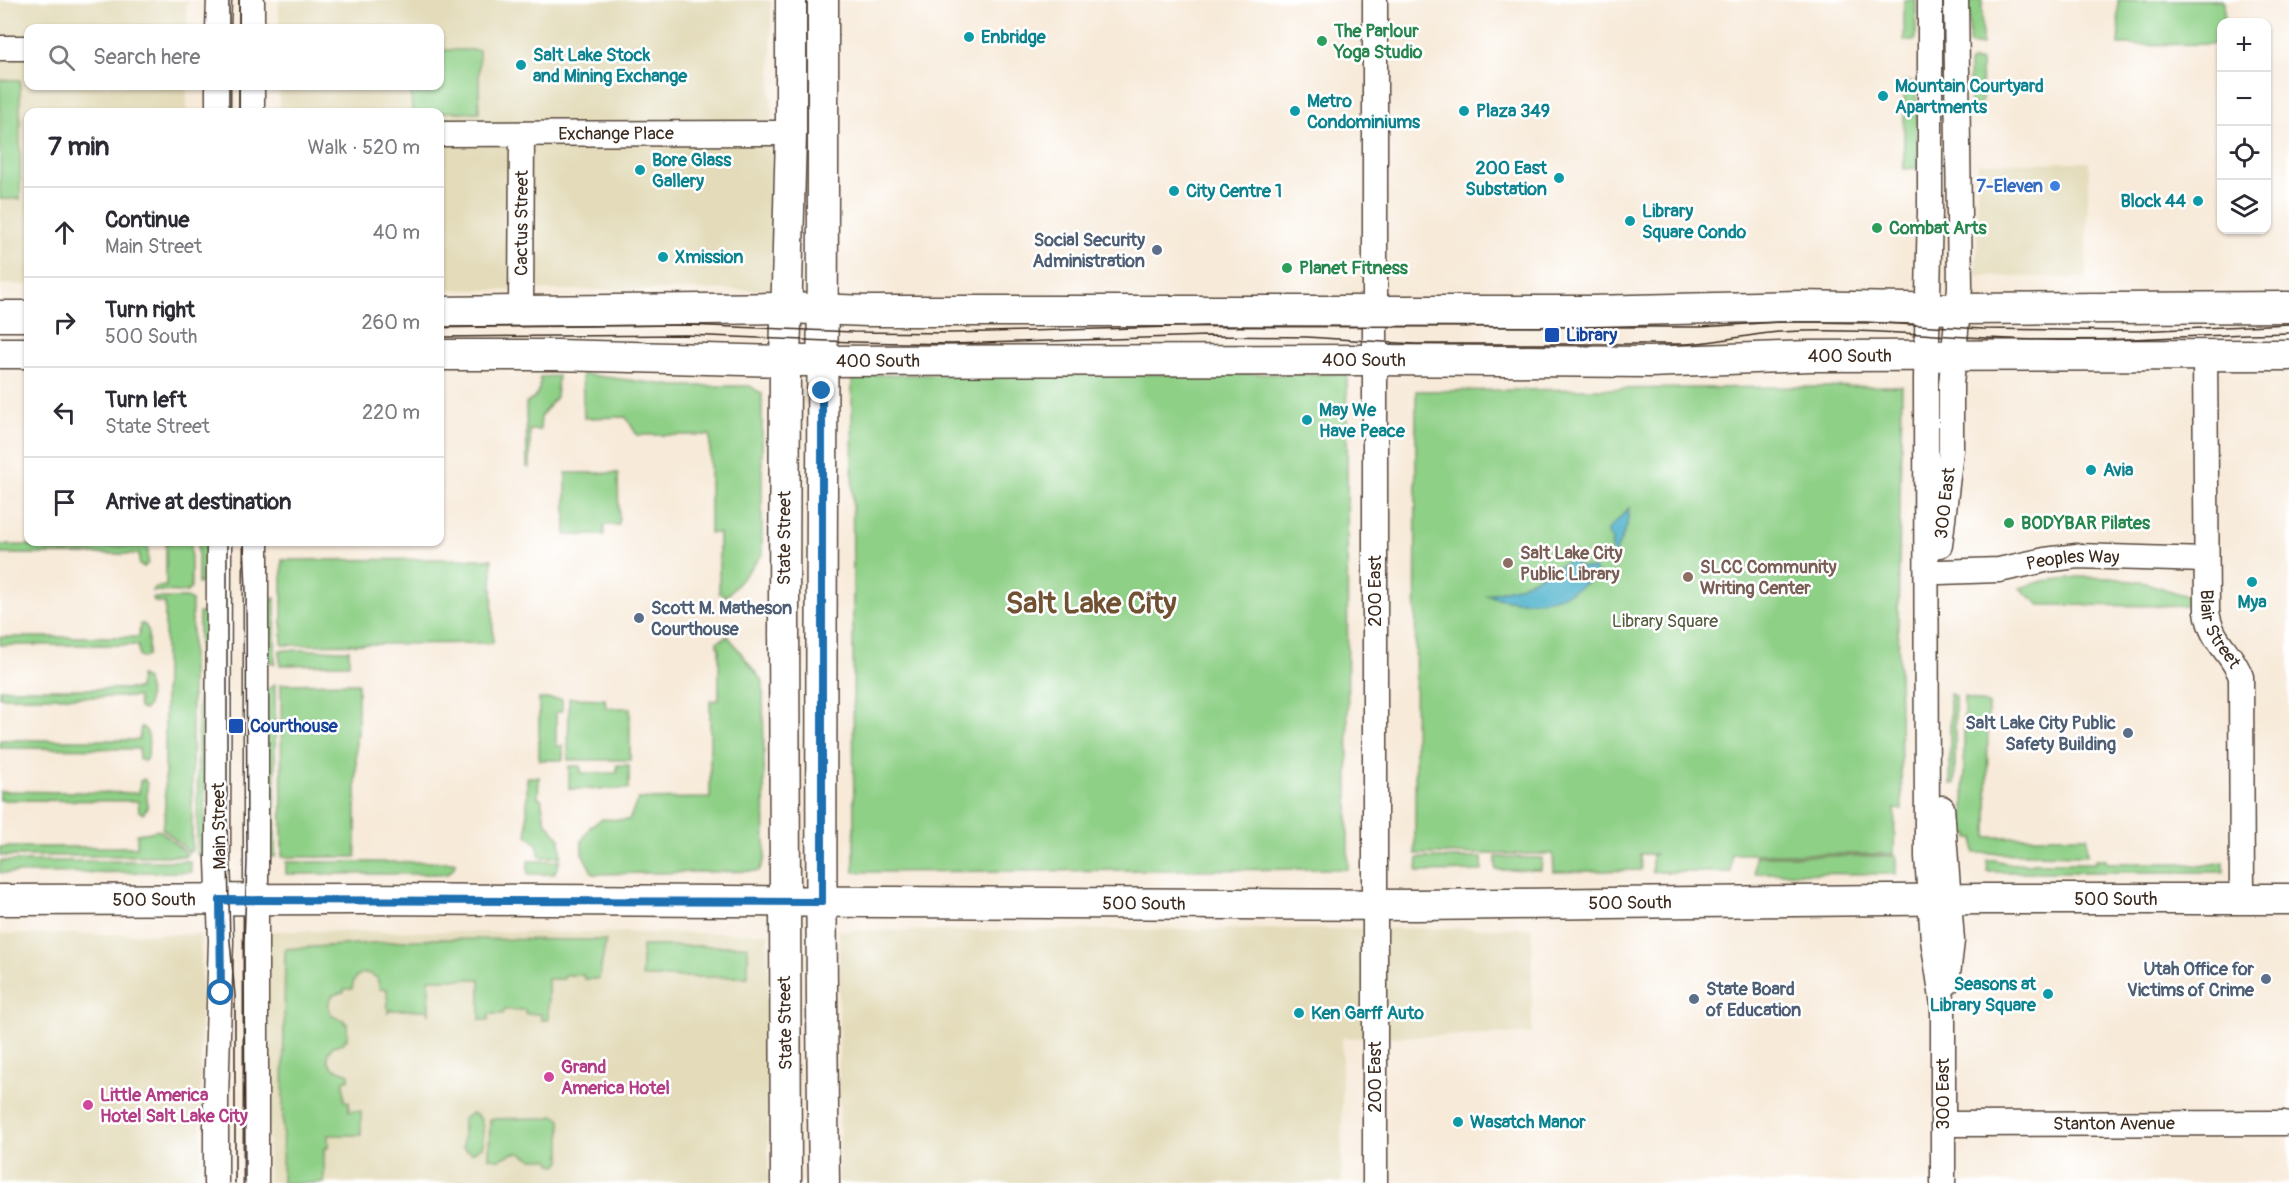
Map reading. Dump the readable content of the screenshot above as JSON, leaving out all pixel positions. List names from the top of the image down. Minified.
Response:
{"streets":{"main road":["400 South","State Street","500 South"],"street":["Exchange Place","Cactus Street","300 East","Peoples Way","200 East","Blair Street","Main Street","Stanton Avenue"]},"crossings":[["Exchange Place","Cactus Street"],["Exchange Place","State Street"],["400 South","300 East"],["400 South","State Street"],["400 South","200 East"],["400 South","Blair Street"],["300 East","Peoples Way"],["300 East","500 South"],["300 East","Stanton Avenue"],["State Street","500 South"],["Peoples Way","Blair Street"],["200 East","500 South"],["Blair Street","500 South"],["Main Street","500 South"]],"districts":["Salt Lake City"],"parks":["Library Square"],"places":{"other":["Enbridge","The Parlour Yoga Studio","Salt Lake Stock and Mining Exchange","Mountain Courtyard Apartments","Metro Condominiums","Plaza 349","Bore Glass Gallery","200 East Substation","7-Eleven","City Centre 1","Block 44","Library Square Condo","Combat Arts","Social Security Administration","Xmission","Planet Fitness","May We Have Peace","Avia","BODYBAR Pilates","Salt Lake City Public Library","SLCC Community Writing Center","Mya","Scott M. Matheson Courthouse","Salt Lake City Public Safety Building","Utah Office for Victims of Crime","Seasons at Library Square","State Board of Education","Ken Garff Auto","Grand America Hotel","Little America Hotel Salt Lake City","Wasatch Manor"],"transit":["Library","Courthouse"]},"page":{"map_buttons":["+","−"],"search":"Search here","heading":["7 min","Walk · 520 m"],"list":[["Continue","Main Street","40 m"],["Turn right","500 South","260 m"],["Turn left","State Street","220 m"],"Arrive at destination"]}}
